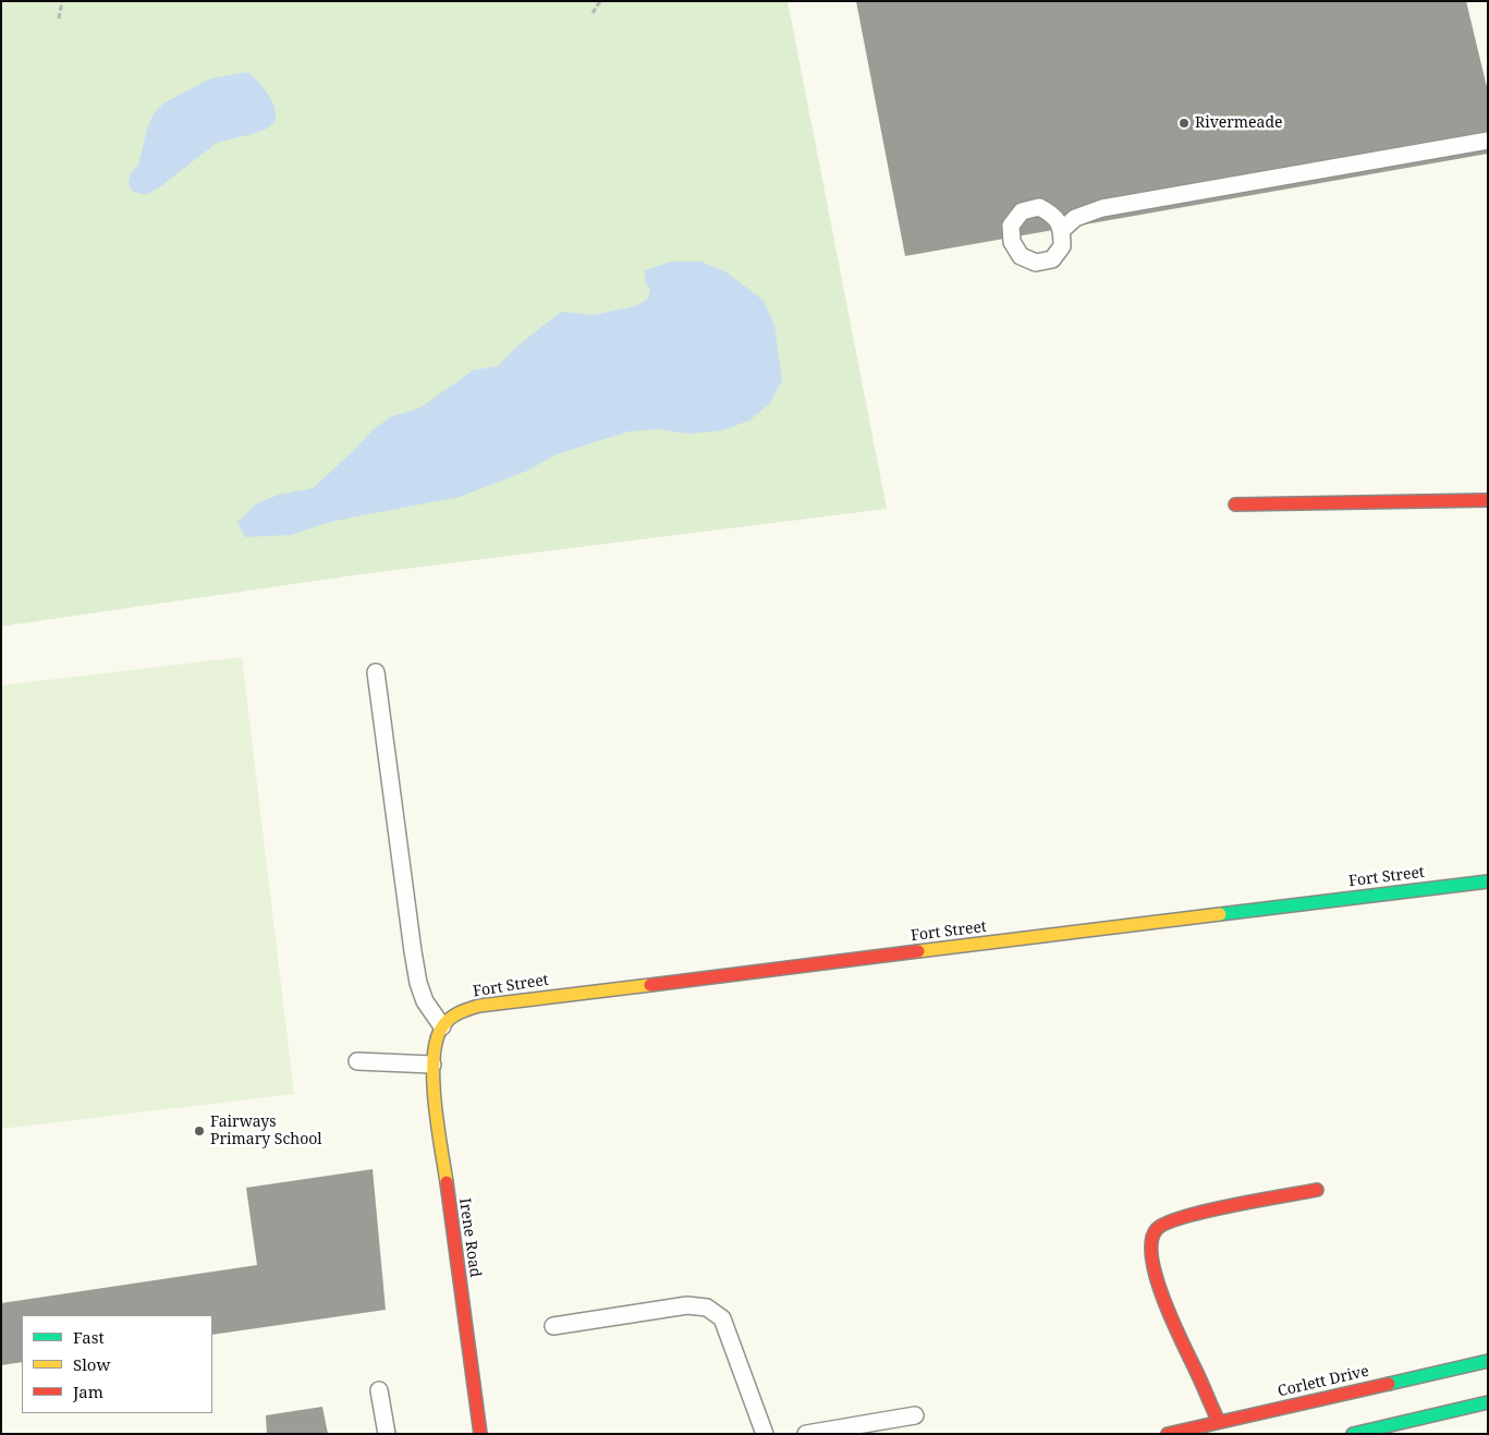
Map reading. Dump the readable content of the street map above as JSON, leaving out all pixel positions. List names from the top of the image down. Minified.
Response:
{"streets":{"street":["Fort Street","Irene Road","Corlett Drive"]},"crossings":[["Fort Street","Irene Road"]],"places":["Rivermeade","Fairways Primary School"],"legend":["Fast","Slow","Jam"]}
